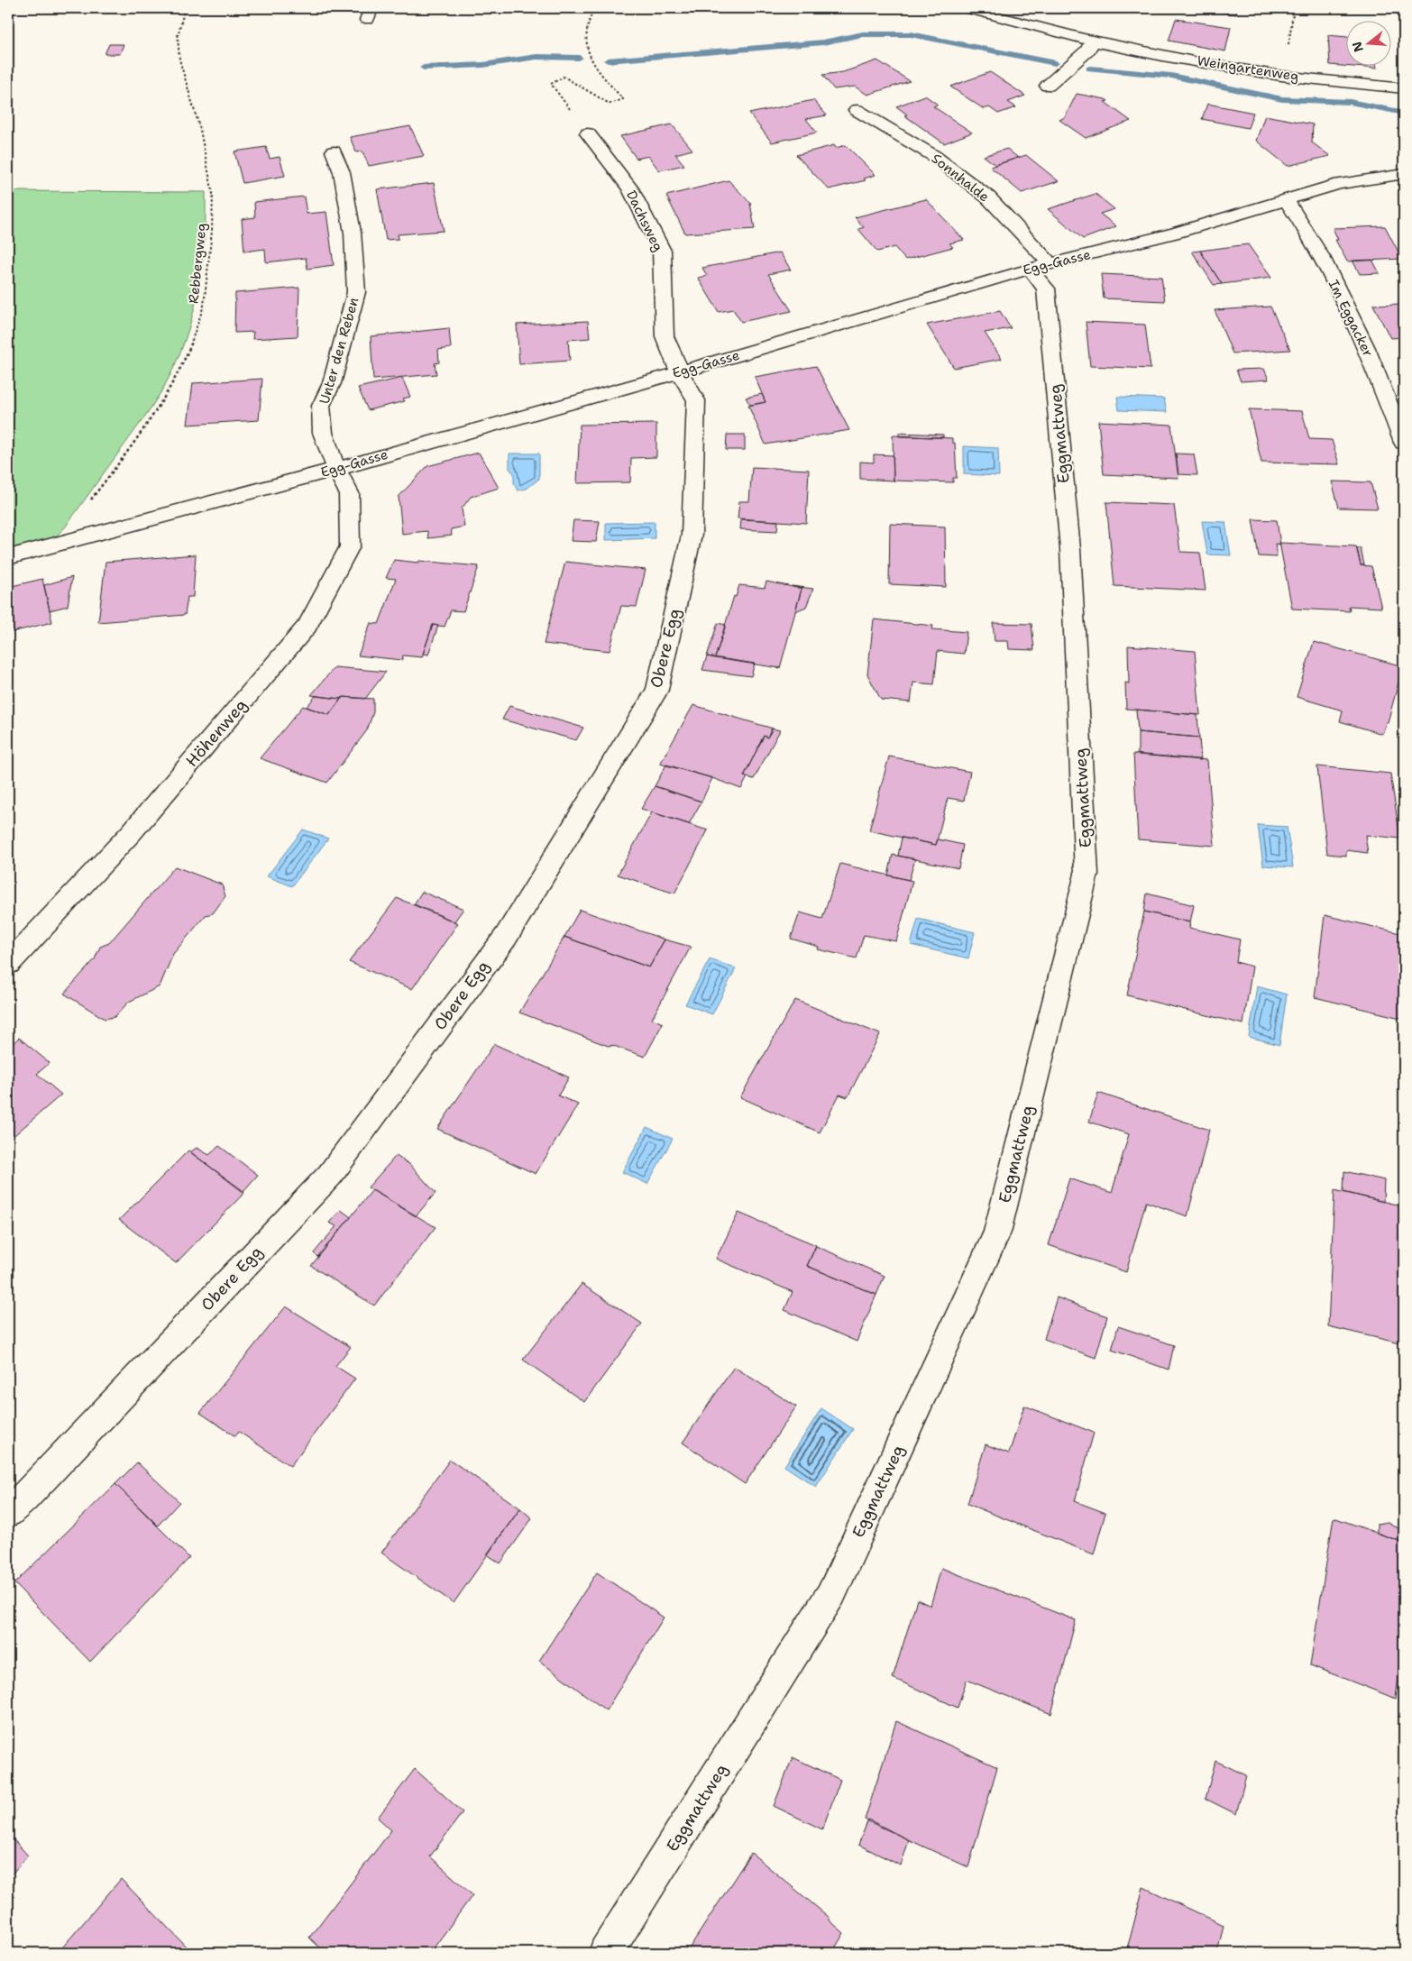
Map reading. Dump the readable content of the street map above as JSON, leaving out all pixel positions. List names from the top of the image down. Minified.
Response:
{"streets":{"street":["Weingartenweg","Sonnhalde","Dachsweg","Egg-Gasse","Im Eggacker","Unter den Reben","Eggmattweg","Obere Egg","Höhenweg"],"path":["Rebbergweg"]},"crossings":[["Sonnhalde","Egg-Gasse"],["Sonnhalde","Eggmattweg"],["Dachsweg","Egg-Gasse"],["Dachsweg","Obere Egg"],["Egg-Gasse","Im Eggacker"],["Egg-Gasse","Unter den Reben"],["Egg-Gasse","Eggmattweg"],["Egg-Gasse","Obere Egg"],["Egg-Gasse","Höhenweg"],["Unter den Reben","Höhenweg"]],"north":"left"}
